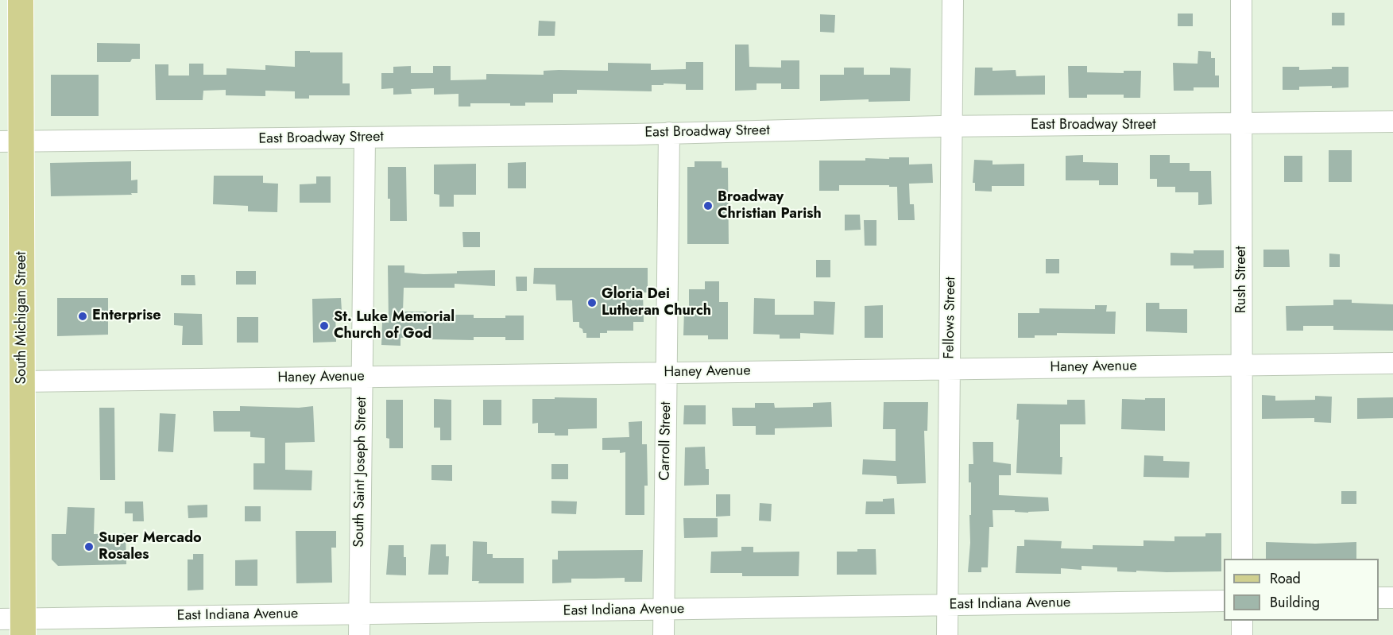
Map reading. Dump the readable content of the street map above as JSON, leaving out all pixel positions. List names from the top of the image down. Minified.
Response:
{"streets":{"main road":["South Michigan Street"],"street":["East Broadway Street","Rush Street","Fellows Street","Haney Avenue","Carroll Street","South Saint Joseph Street","East Indiana Avenue"]},"crossings":[["East Broadway Street","Rush Street"],["East Broadway Street","South Michigan Street"],["East Broadway Street","Fellows Street"],["East Broadway Street","Carroll Street"],["East Broadway Street","South Saint Joseph Street"],["Rush Street","Haney Avenue"],["South Michigan Street","Haney Avenue"],["South Michigan Street","East Indiana Avenue"],["Fellows Street","Haney Avenue"],["Fellows Street","East Indiana Avenue"],["Haney Avenue","Carroll Street"],["Haney Avenue","South Saint Joseph Street"],["Carroll Street","East Indiana Avenue"],["South Saint Joseph Street","East Indiana Avenue"]],"places":["Broadway Christian Parish","Gloria Dei Lutheran Church","Enterprise","St. Luke Memorial Church of God","Super Mercado Rosales"],"legend":["Road","Building"]}
